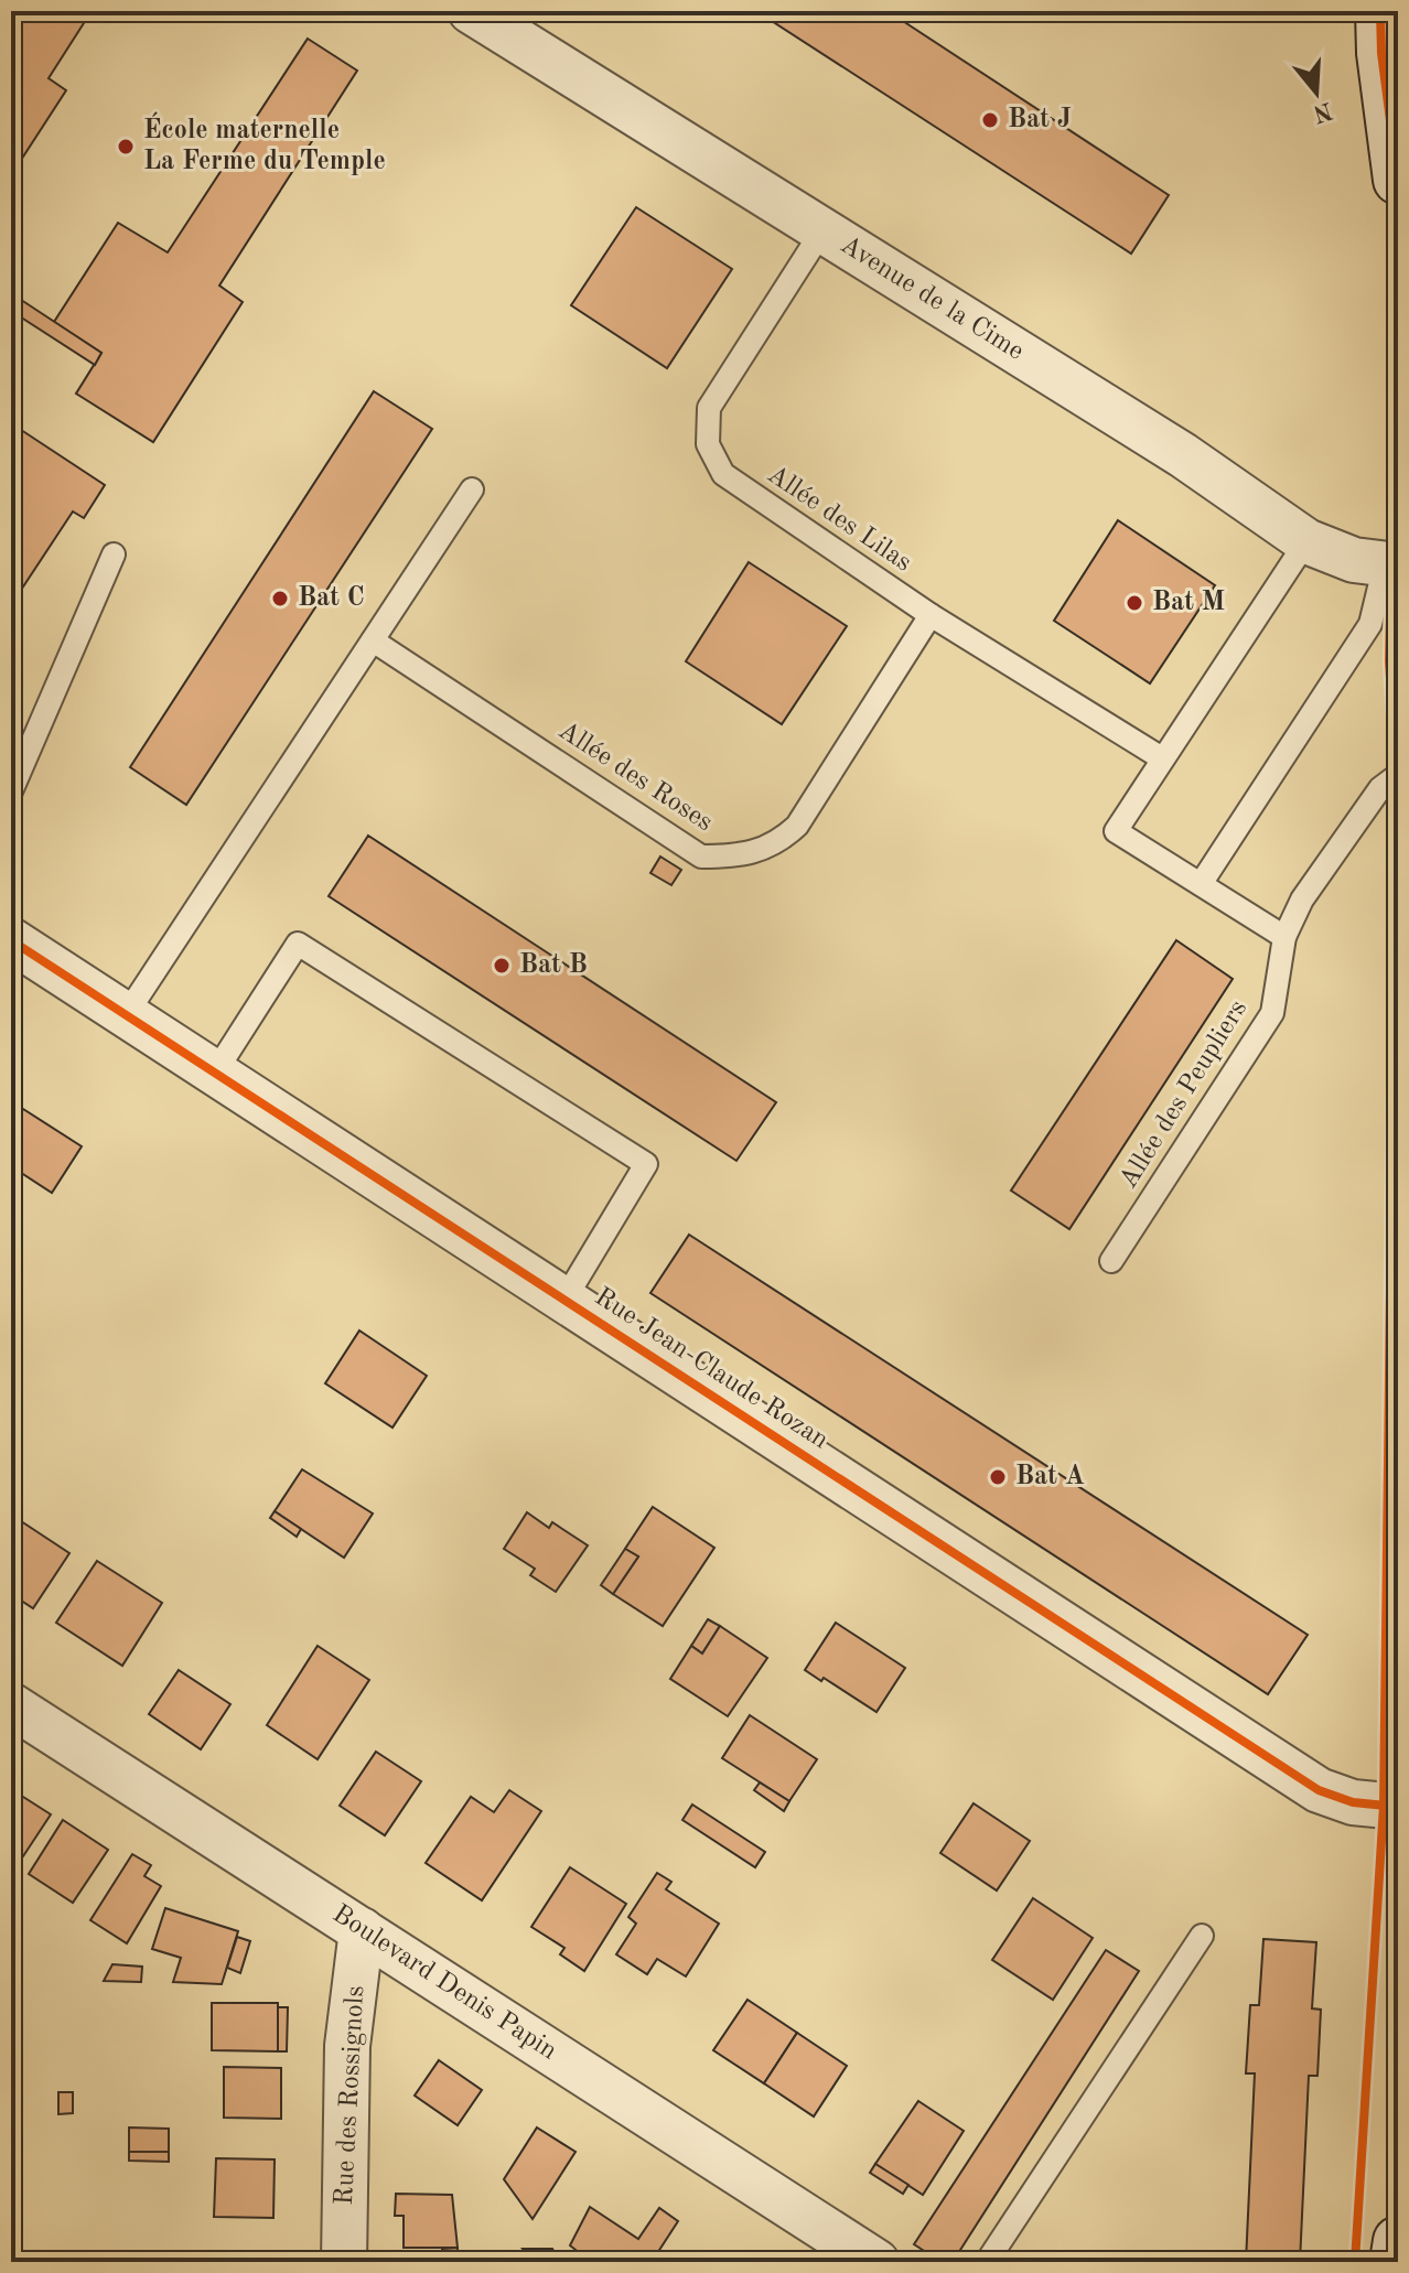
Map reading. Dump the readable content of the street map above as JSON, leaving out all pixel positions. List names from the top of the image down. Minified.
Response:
{"streets":{"street":["Avenue de la Cime","Rue Jean-Claude Rozan","Boulevard Denis Papin","Rue des Rossignols"],"lane":["Allée des Lilas","Allée des Roses","Allée des Peupliers"]},"crossings":[["Avenue de la Cime","Allée des Lilas"],["Allée des Lilas","Allée des Roses"],["Boulevard Denis Papin","Rue des Rossignols"]],"places":["Bat J","École maternelle La Ferme du Temple","Bat C","Bat M","Bat B","Bat A"],"north":"bottom"}
